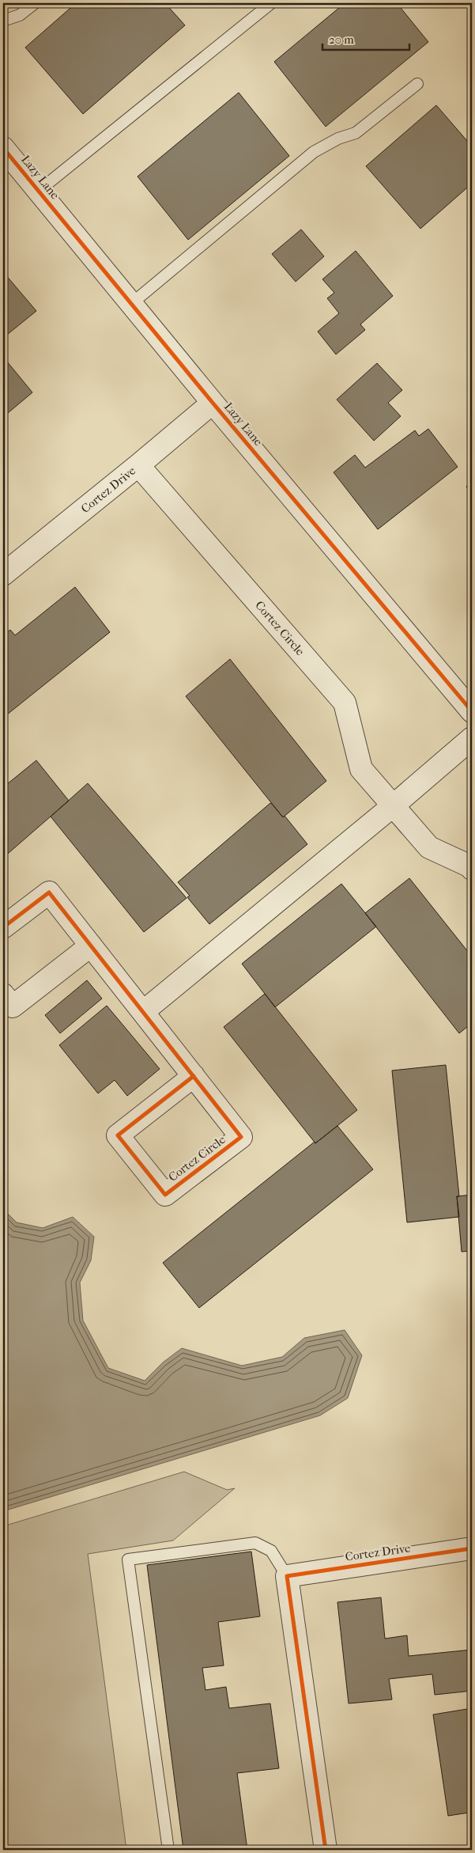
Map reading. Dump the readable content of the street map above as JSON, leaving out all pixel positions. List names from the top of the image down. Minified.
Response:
{"streets":{"street":["Lazy Lane","Cortez Drive","Cortez Circle"]},"crossings":[["Lazy Lane","Cortez Drive"],["Cortez Drive","Cortez Circle"]],"scale_bar":"20 m"}
